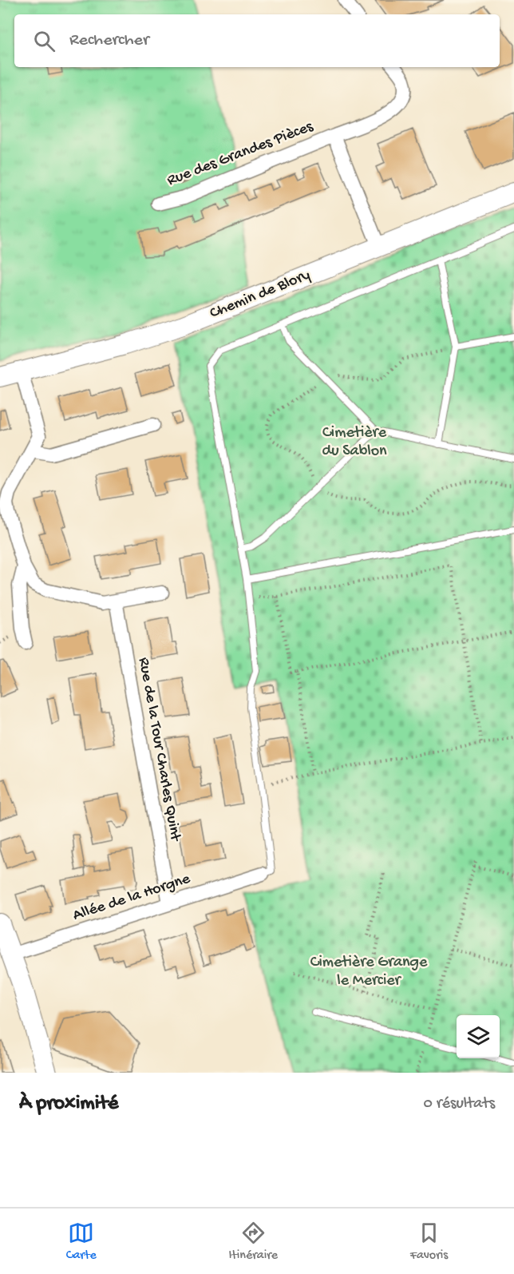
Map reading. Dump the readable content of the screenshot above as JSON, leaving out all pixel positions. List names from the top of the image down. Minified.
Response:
{"streets":{"street":["Rue des Grandes Pièces","Chemin de Blory","Rue de la Tour Charles Quint","Allée de la Horgne"]},"crossings":[["Rue des Grandes Pièces","Chemin de Blory"],["Rue de la Tour Charles Quint","Allée de la Horgne"]],"parks":["Cimetière du Sablon","Cimetière Grange le Mercier"],"page":{"search":"Rechercher","heading":["À proximité","0 résultats"],"nav":["Carte","Itinéraire","Favoris"]}}
